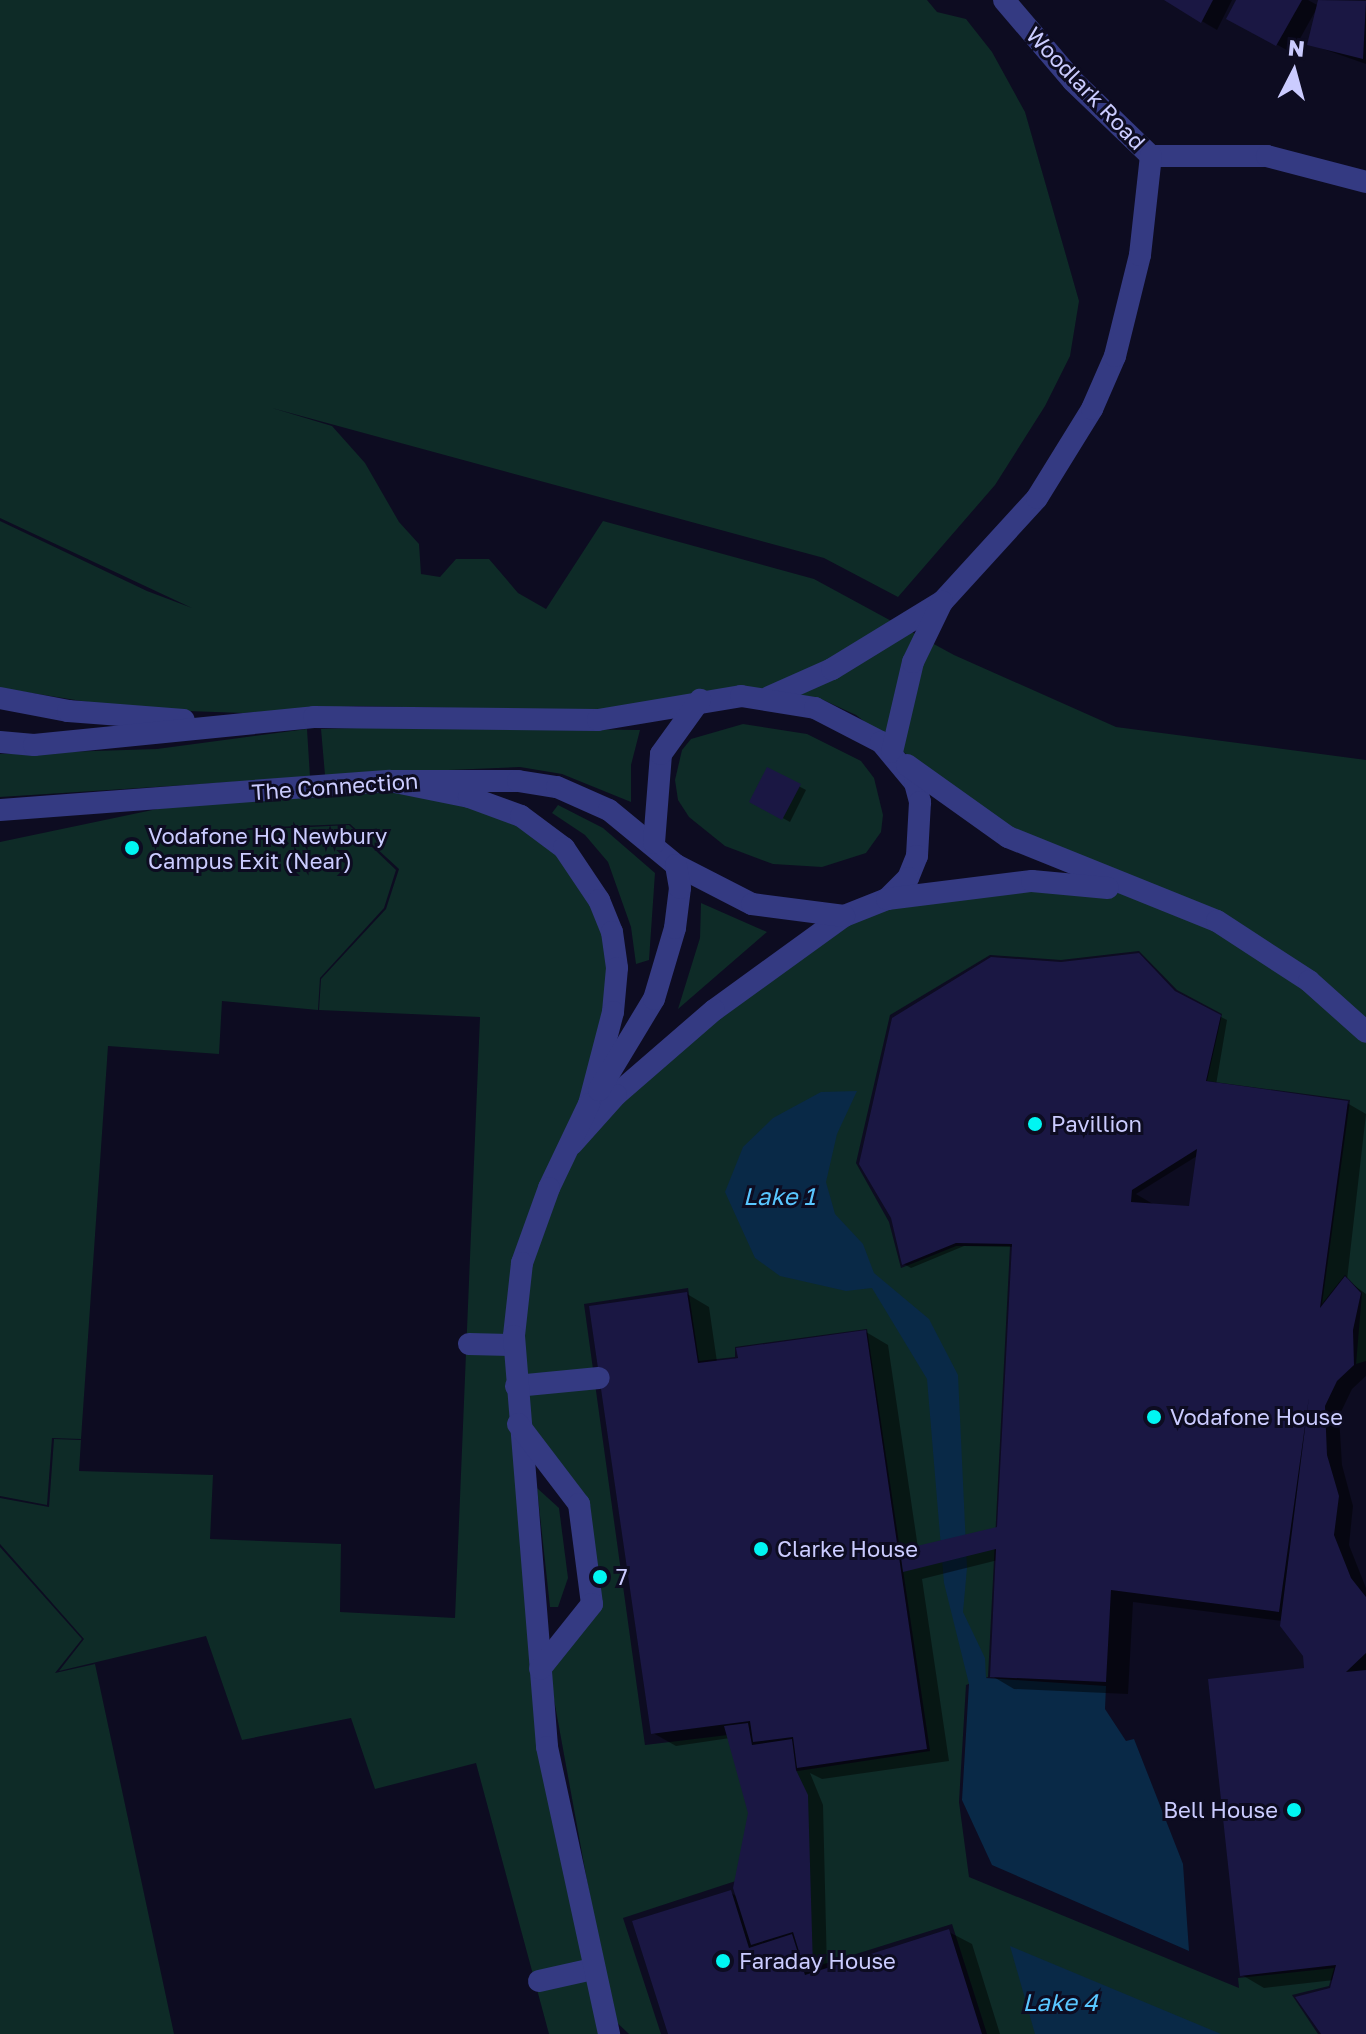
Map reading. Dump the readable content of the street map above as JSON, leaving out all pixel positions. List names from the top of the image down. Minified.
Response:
{"streets":{"street":["Woodlark Road","The Connection"]},"crossings":[["Woodlark Road","The Connection"]],"water":["Lake 1","Lake 4"],"places":["Vodafone HQ Newbury Campus Exit (Near)","Pavillion","Vodafone House","Clarke House","7","Bell House","Faraday House"],"north":"top"}
